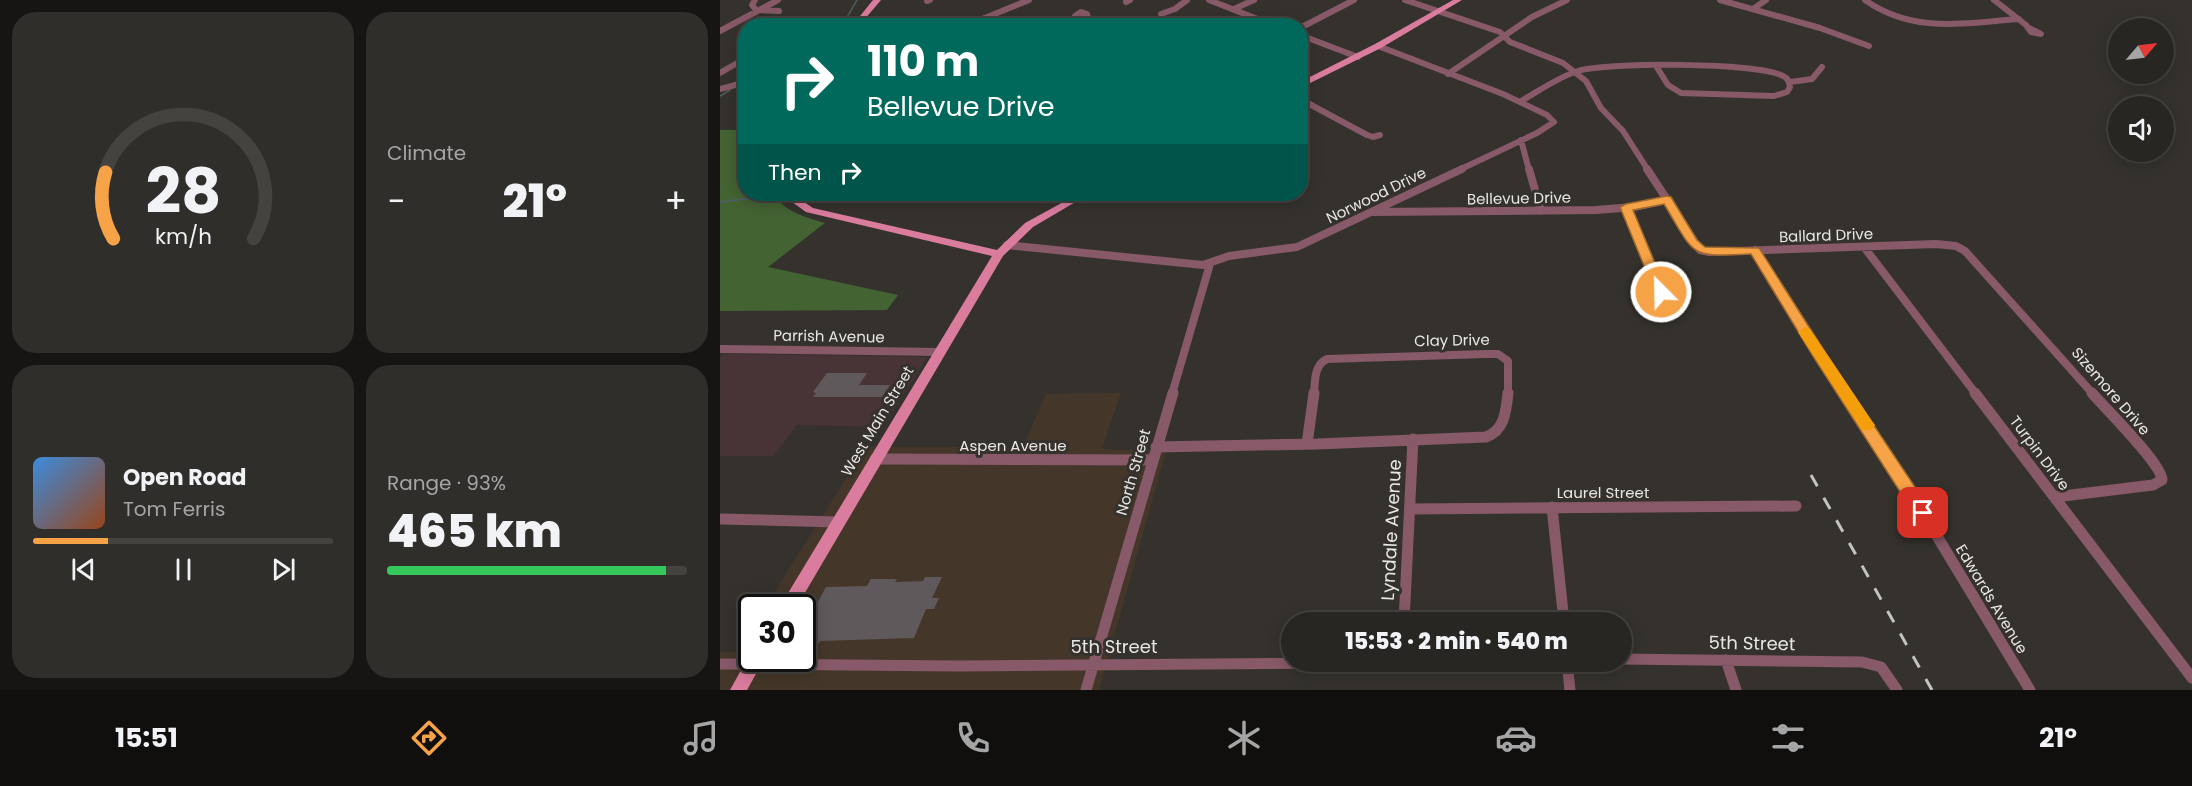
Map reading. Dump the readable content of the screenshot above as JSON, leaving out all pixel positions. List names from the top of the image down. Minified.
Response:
{"streets":{"main road":["West Main Street"],"street":["Norwood Drive","Bellevue Drive","Ballard Drive","Parrish Avenue","Clay Drive","Sizemore Drive","Aspen Avenue","Turpin Drive","North Street","Laurel Street","Lyndale Avenue","Edwards Avenue","5th Street"]},"crossings":[["Norwood Drive","Bellevue Drive"],["Norwood Drive","West Main Street"],["Norwood Drive","North Street"],["Bellevue Drive","Ballard Drive"],["Ballard Drive","Sizemore Drive"],["Ballard Drive","Turpin Drive"],["Ballard Drive","Edwards Avenue"],["Parrish Avenue","West Main Street"],["Clay Drive","North Street"],["Clay Drive","Lyndale Avenue"],["Sizemore Drive","Turpin Drive"],["West Main Street","Aspen Avenue"],["Aspen Avenue","North Street"],["North Street","5th Street"],["Laurel Street","Lyndale Avenue"]],"north":"top right","page":{"tile":["Climate",["Range · 93%","465 km"]],"turn":["110 m","Bellevue Drive"],"then":"Then","heat":["−","21°","+"],"song":["Open Road","Tom Ferris"],"limit":"30","trip":"15:53 · 2 min · 540 m","tabs":["15:51","21°"],"gauge":["28","km/h"]}}
